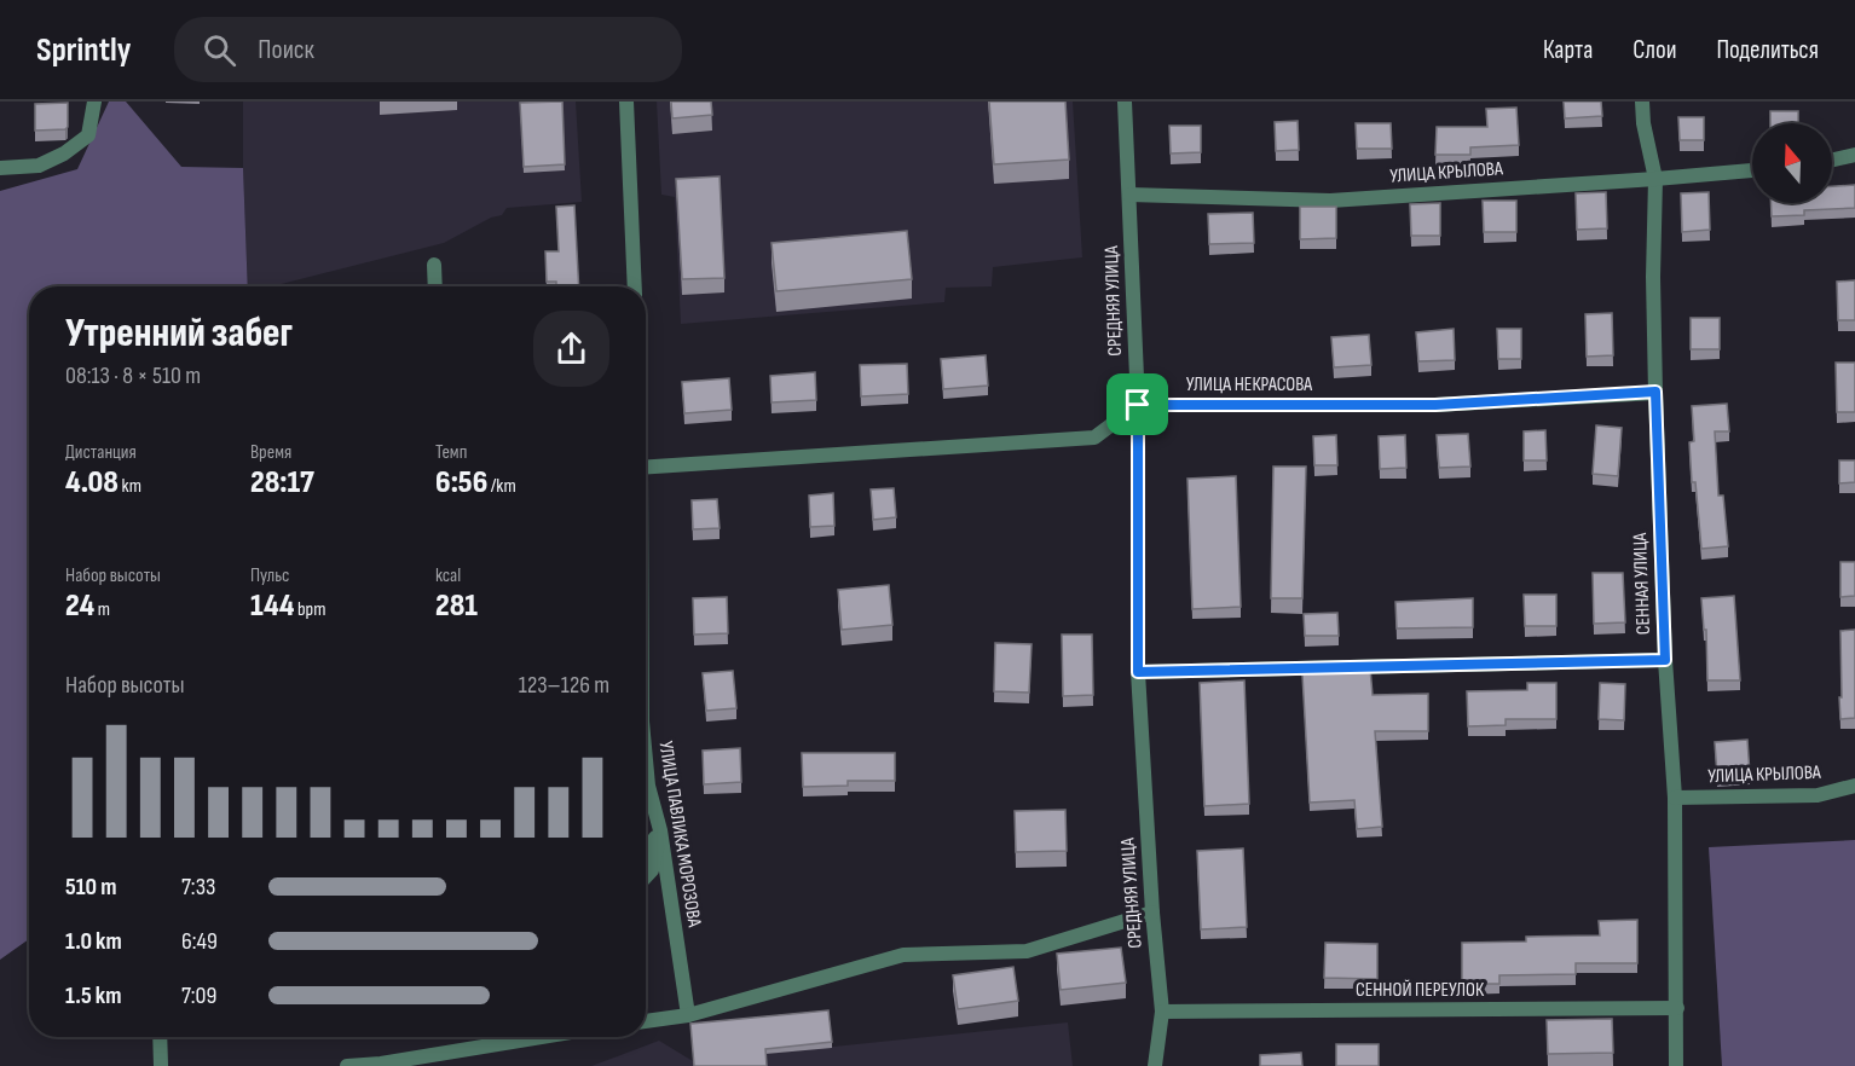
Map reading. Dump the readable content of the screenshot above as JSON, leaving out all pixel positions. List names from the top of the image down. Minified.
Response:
{"streets":{"street":["УЛИЦА КРЫЛОВА","СРЕДНЯЯ УЛИЦА","УЛИЦА НЕКРАСОВА","СЕННАЯ УЛИЦА","УЛИЦА ПАВЛИКА МОРОЗОВА","СЕННОЙ ПЕРЕУЛОК"]},"crossings":[["УЛИЦА КРЫЛОВА","СРЕДНЯЯ УЛИЦА"],["УЛИЦА КРЫЛОВА","СЕННАЯ УЛИЦА"],["СРЕДНЯЯ УЛИЦА","УЛИЦА НЕКРАСОВА"],["СРЕДНЯЯ УЛИЦА","СЕННОЙ ПЕРЕУЛОК"],["УЛИЦА НЕКРАСОВА","СЕННАЯ УЛИЦА"],["СЕННАЯ УЛИЦА","СЕННОЙ ПЕРЕУЛОК"]],"north":"top","page":{"header":"Sprintly","search":"Поиск","nav":["Карта","Слои","Поделиться"],"heading":["Утренний забег","08:13 · 8 × 510 m"],"stats":[["Дистанция","4.08 km"],["Время","28:17"],["Темп","6:56 /km"],["Набор высоты","24 m"],["Пульс","144 bpm"],["kcal","281"]],"chart":["Набор высоты","123–126 m"],"list":[{"name":"510 m","note":"7:33"},{"name":"1.0 km","note":"6:49"},{"name":"1.5 km","note":"7:09"}]}}
